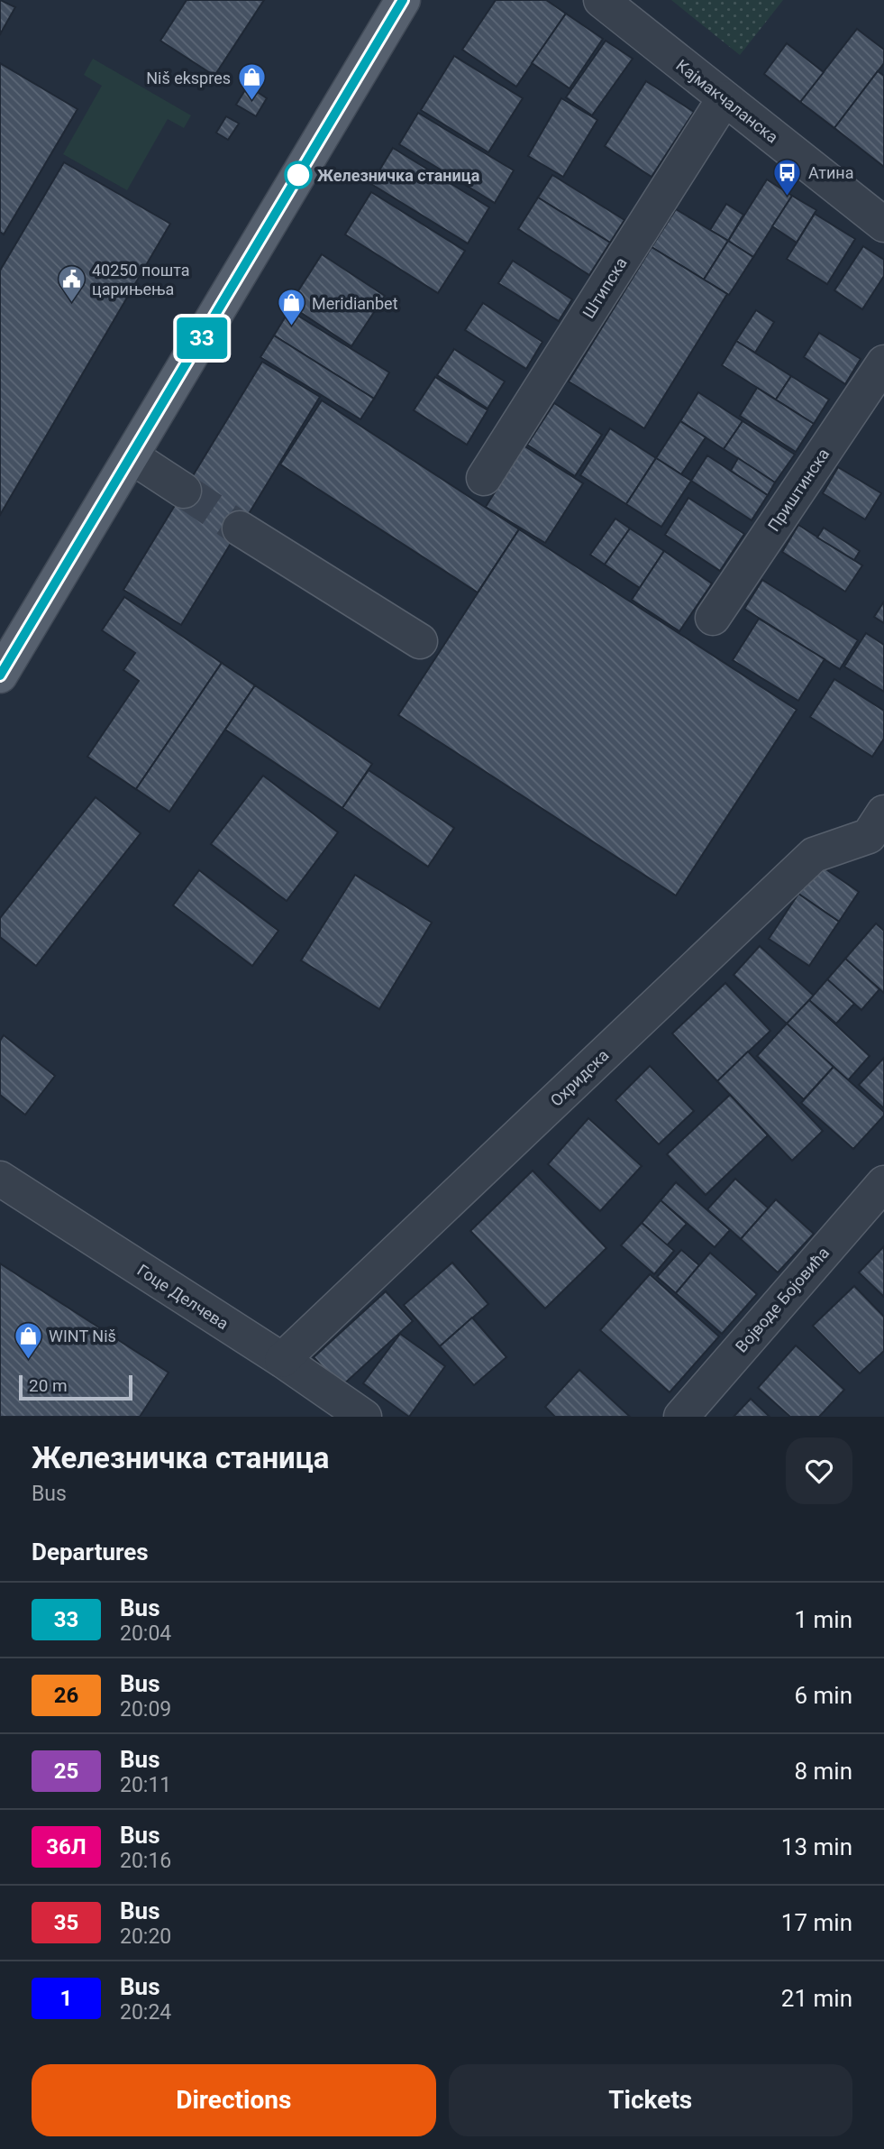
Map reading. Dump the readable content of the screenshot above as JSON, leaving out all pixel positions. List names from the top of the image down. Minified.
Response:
{"streets":{"street":["Кајмакчаланска","Штипска","Приштинска","Охридска","Гоце Делчева","Војводе Бојовића"]},"crossings":[["Кајмакчаланска","Штипска"],["Охридска","Гоце Делчева"]],"places":{"shop":["Niš ekspres","Meridianbet","WINT Niš"],"other":["Железничка станица"],"bus stop":["Атина"],"public building":["40250 пошта царињења"]},"lines":["bus line 33"],"scale_bar":"20 m","page":{"on_map":"33","scale":"20 m","heading":[["Железничка станица","Bus"],"Departures"],"list":[{"mark":"33","name":"Bus","note":"20:04","value":"1 min"},{"mark":"26","name":"Bus","note":"20:09","value":"6 min"},{"mark":"25","name":"Bus","note":"20:11","value":"8 min"},{"mark":"36Л","name":"Bus","note":"20:16","value":"13 min"},{"mark":"35","name":"Bus","note":"20:20","value":"17 min"},{"mark":"1","name":"Bus","note":"20:24","value":"21 min"}],"buttons":["Directions","Tickets"]}}
